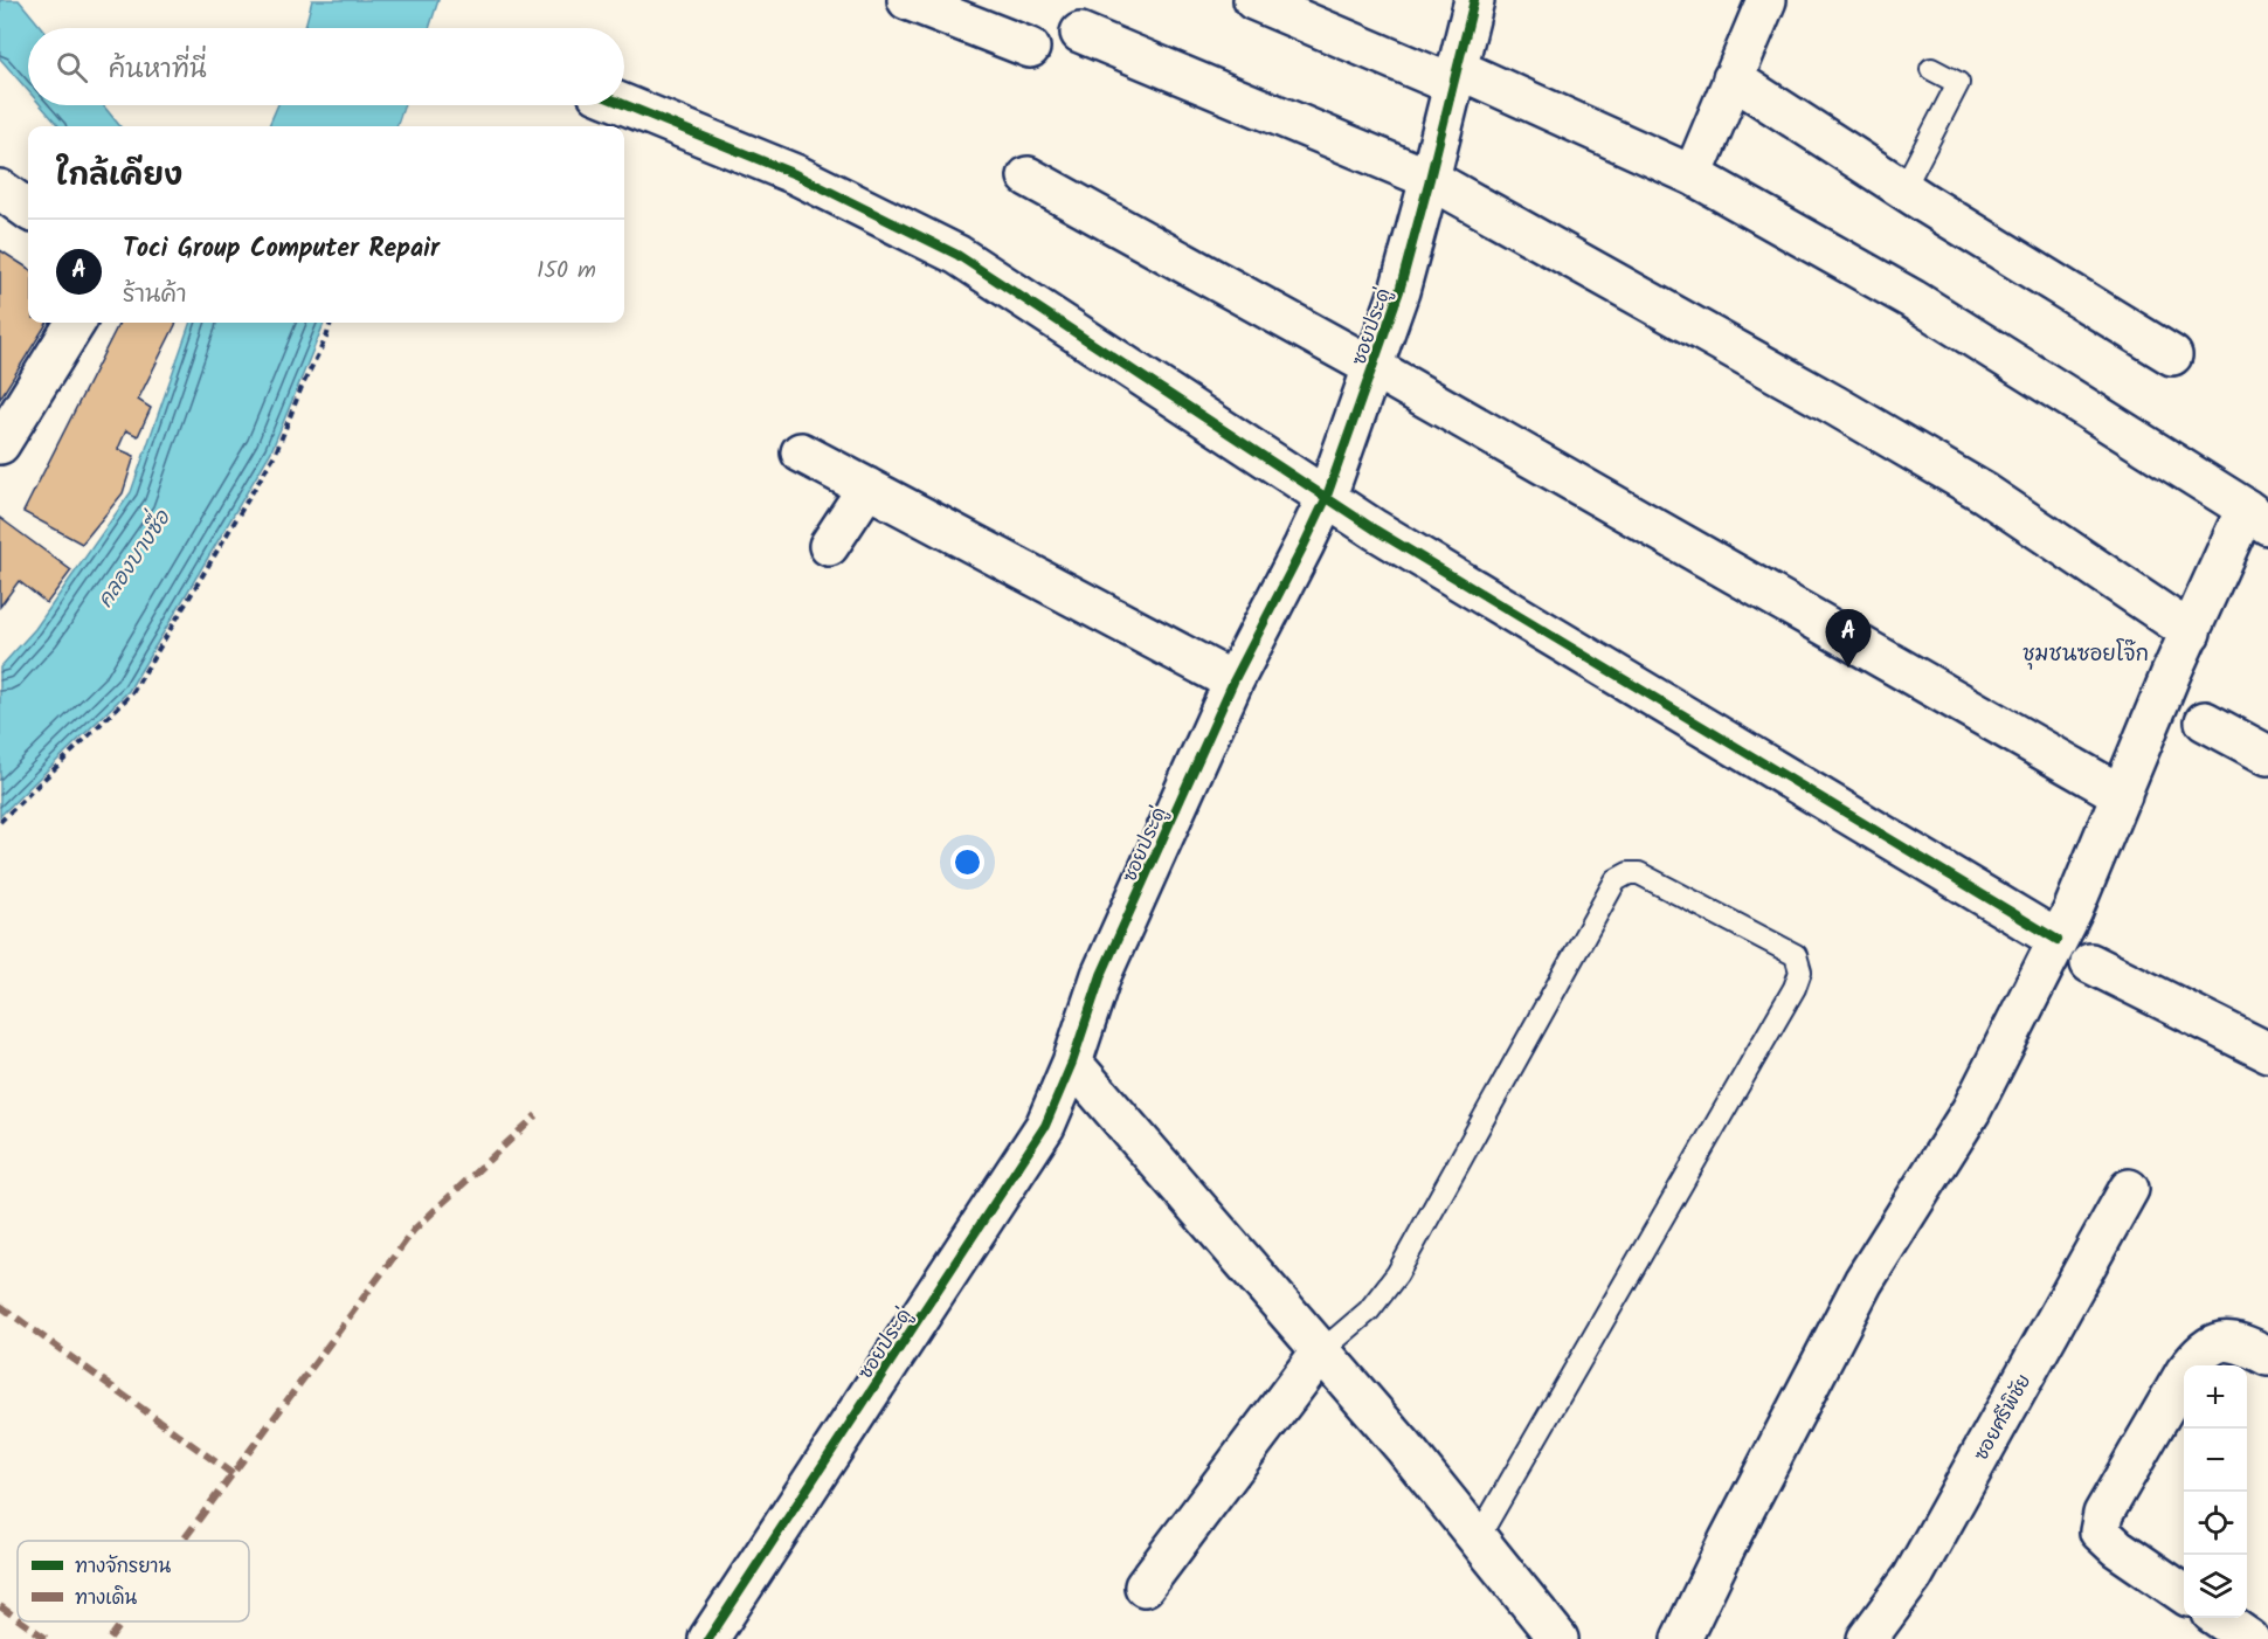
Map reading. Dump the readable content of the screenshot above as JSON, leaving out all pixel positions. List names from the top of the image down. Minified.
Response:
{"streets":{"street":["ซอยประดู่","ซอยศรีพิชัย"]},"districts":["ชุมชนซอยโจ๊ก"],"water":["คลองบางซื่อ"],"legend":["ทางจักรยาน","ทางเดิน"],"page":{"search":"ค้นหาที่นี่","heading":"ใกล้เคียง","list":[{"mark":"A","name":"Toci Group Computer Repair","note":"ร้านค้า","value":"150 m"}],"pins":"A","map_buttons":["+","−"]}}
